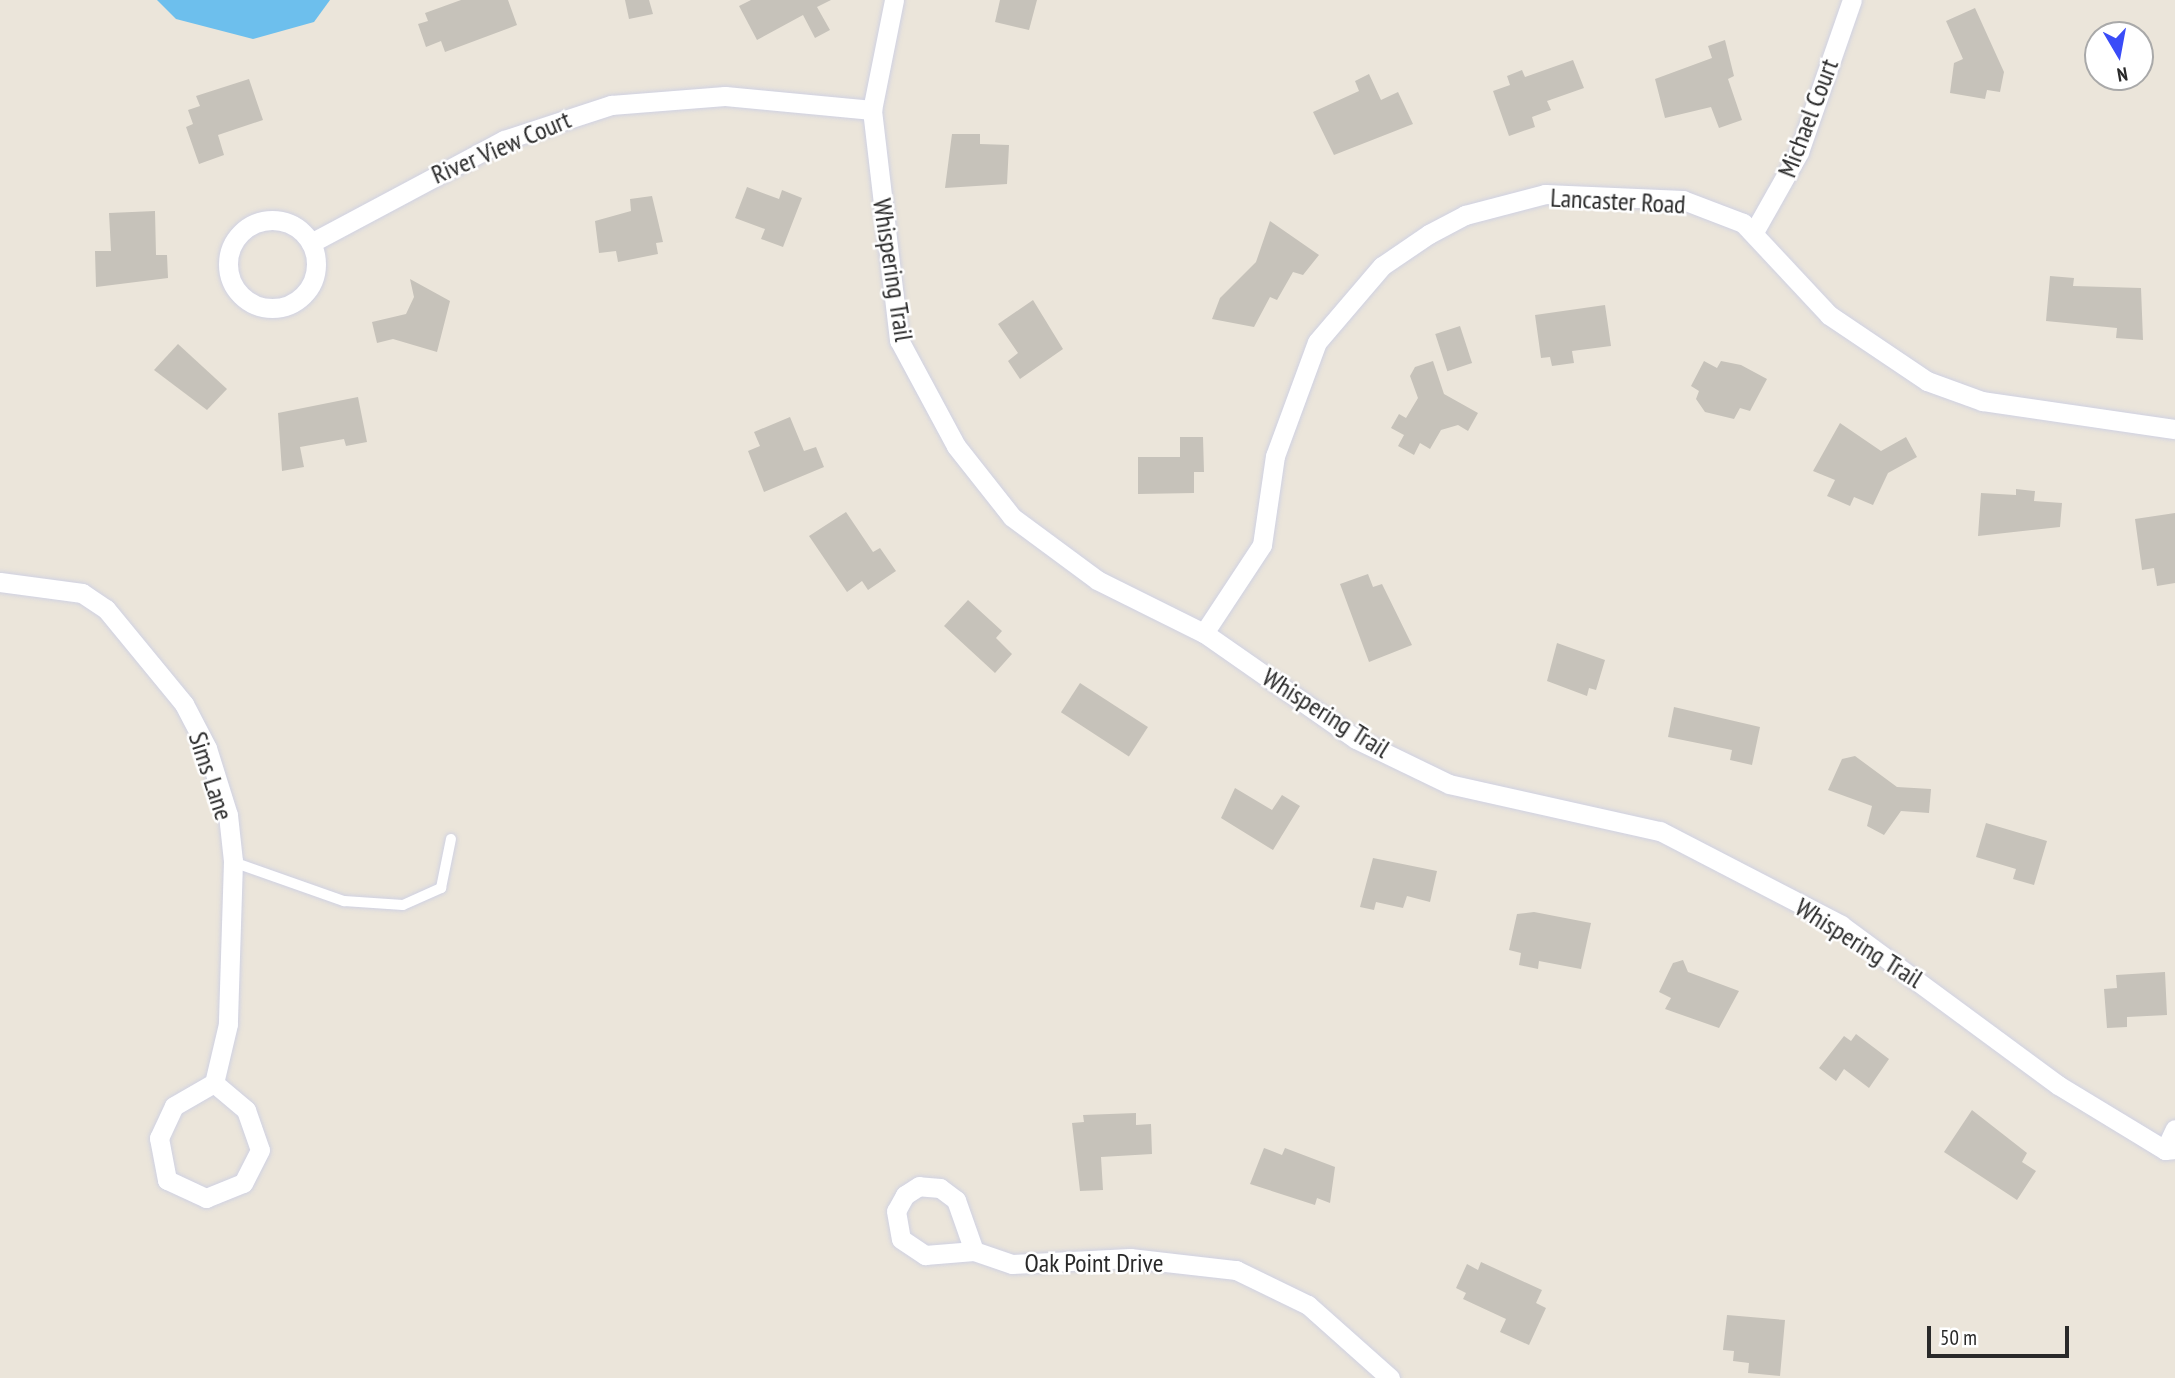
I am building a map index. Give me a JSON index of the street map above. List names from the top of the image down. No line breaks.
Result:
{"streets":{"street":["Michael Court","River View Court","Lancaster Road","Whispering Trail","Sims Lane","Oak Point Drive"]},"crossings":[["Michael Court","Lancaster Road"],["River View Court","Whispering Trail"],["Lancaster Road","Whispering Trail"]],"scale_bar":"50 m","north":"bottom"}
